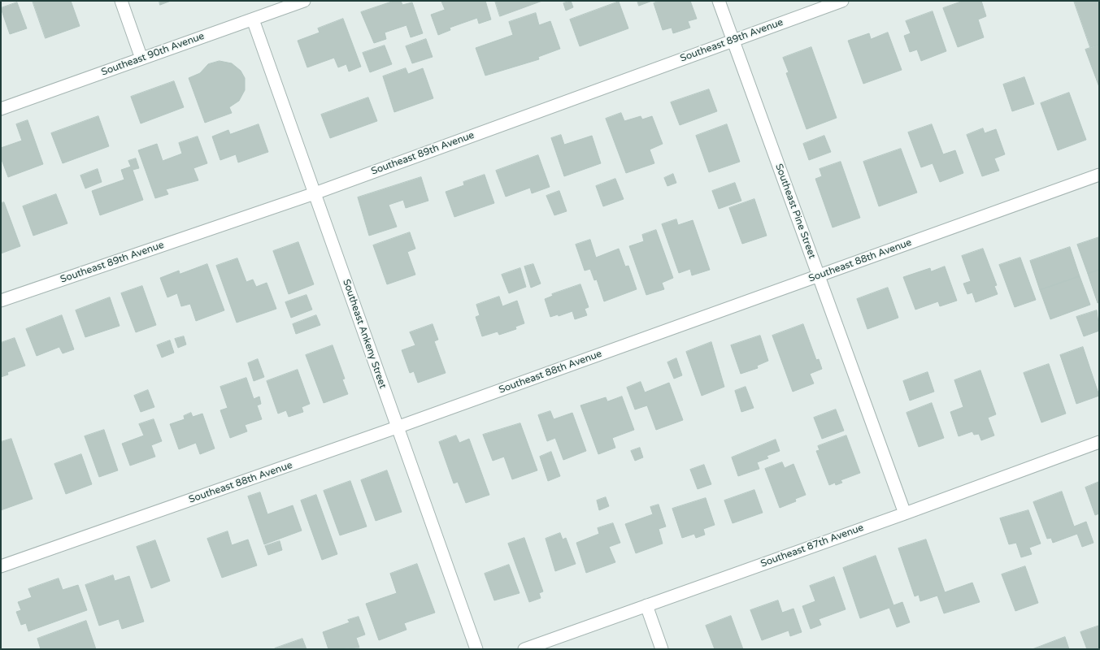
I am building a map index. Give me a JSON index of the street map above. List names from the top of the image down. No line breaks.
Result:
{"streets":{"street":["Southeast 89th Avenue","Southeast 90th Avenue","Southeast Pine Street","Southeast 88th Avenue","Southeast Ankeny Street","Southeast 87th Avenue"]},"crossings":[["Southeast 89th Avenue","Southeast Pine Street"],["Southeast 89th Avenue","Southeast Ankeny Street"],["Southeast 90th Avenue","Southeast Ankeny Street"],["Southeast Pine Street","Southeast 88th Avenue"],["Southeast Pine Street","Southeast 87th Avenue"],["Southeast 88th Avenue","Southeast Ankeny Street"]]}
